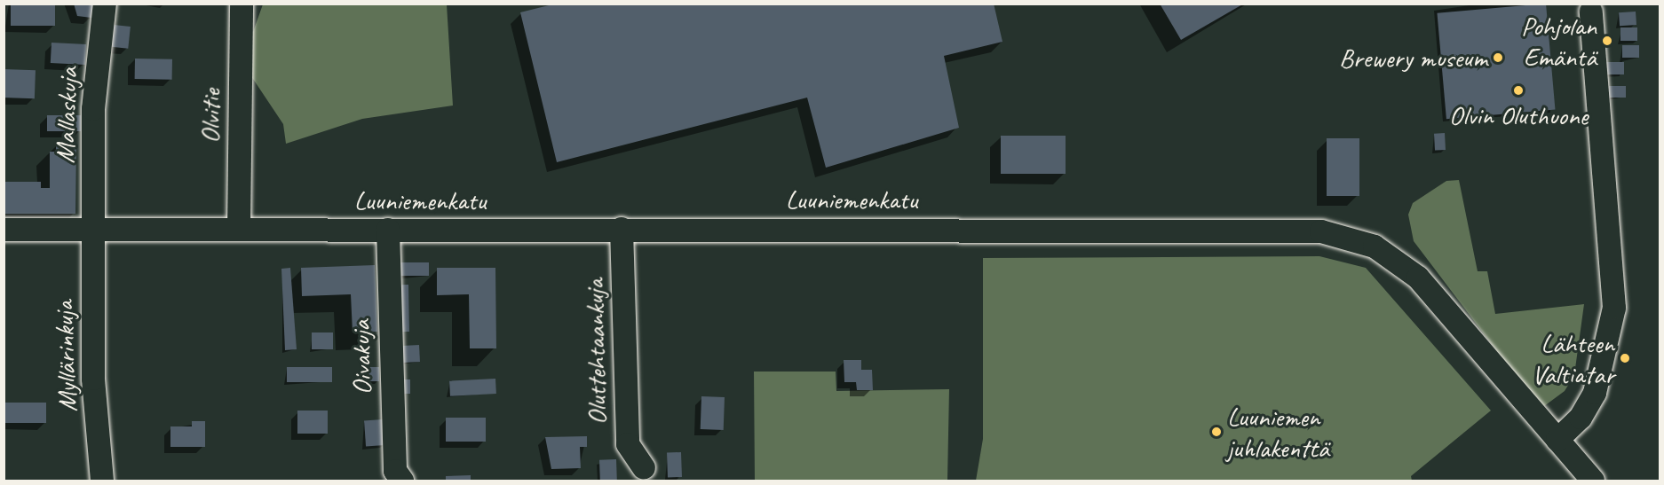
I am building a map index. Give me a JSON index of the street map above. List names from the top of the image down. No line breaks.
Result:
{"streets":{"street":["Mallaskuja","Olvitie","Luuniemenkatu","Oluttehtaankuja","Myllärinkuja","Oivakuja"]},"crossings":[["Mallaskuja","Luuniemenkatu"],["Mallaskuja","Myllärinkuja"],["Olvitie","Luuniemenkatu"],["Luuniemenkatu","Oluttehtaankuja"],["Luuniemenkatu","Myllärinkuja"],["Luuniemenkatu","Oivakuja"]],"places":["Pohjolan Emäntä","Brewery museum","Olvin Oluthuone","Lähteen Valtiatar","Luuniemen juhlakenttä"]}
